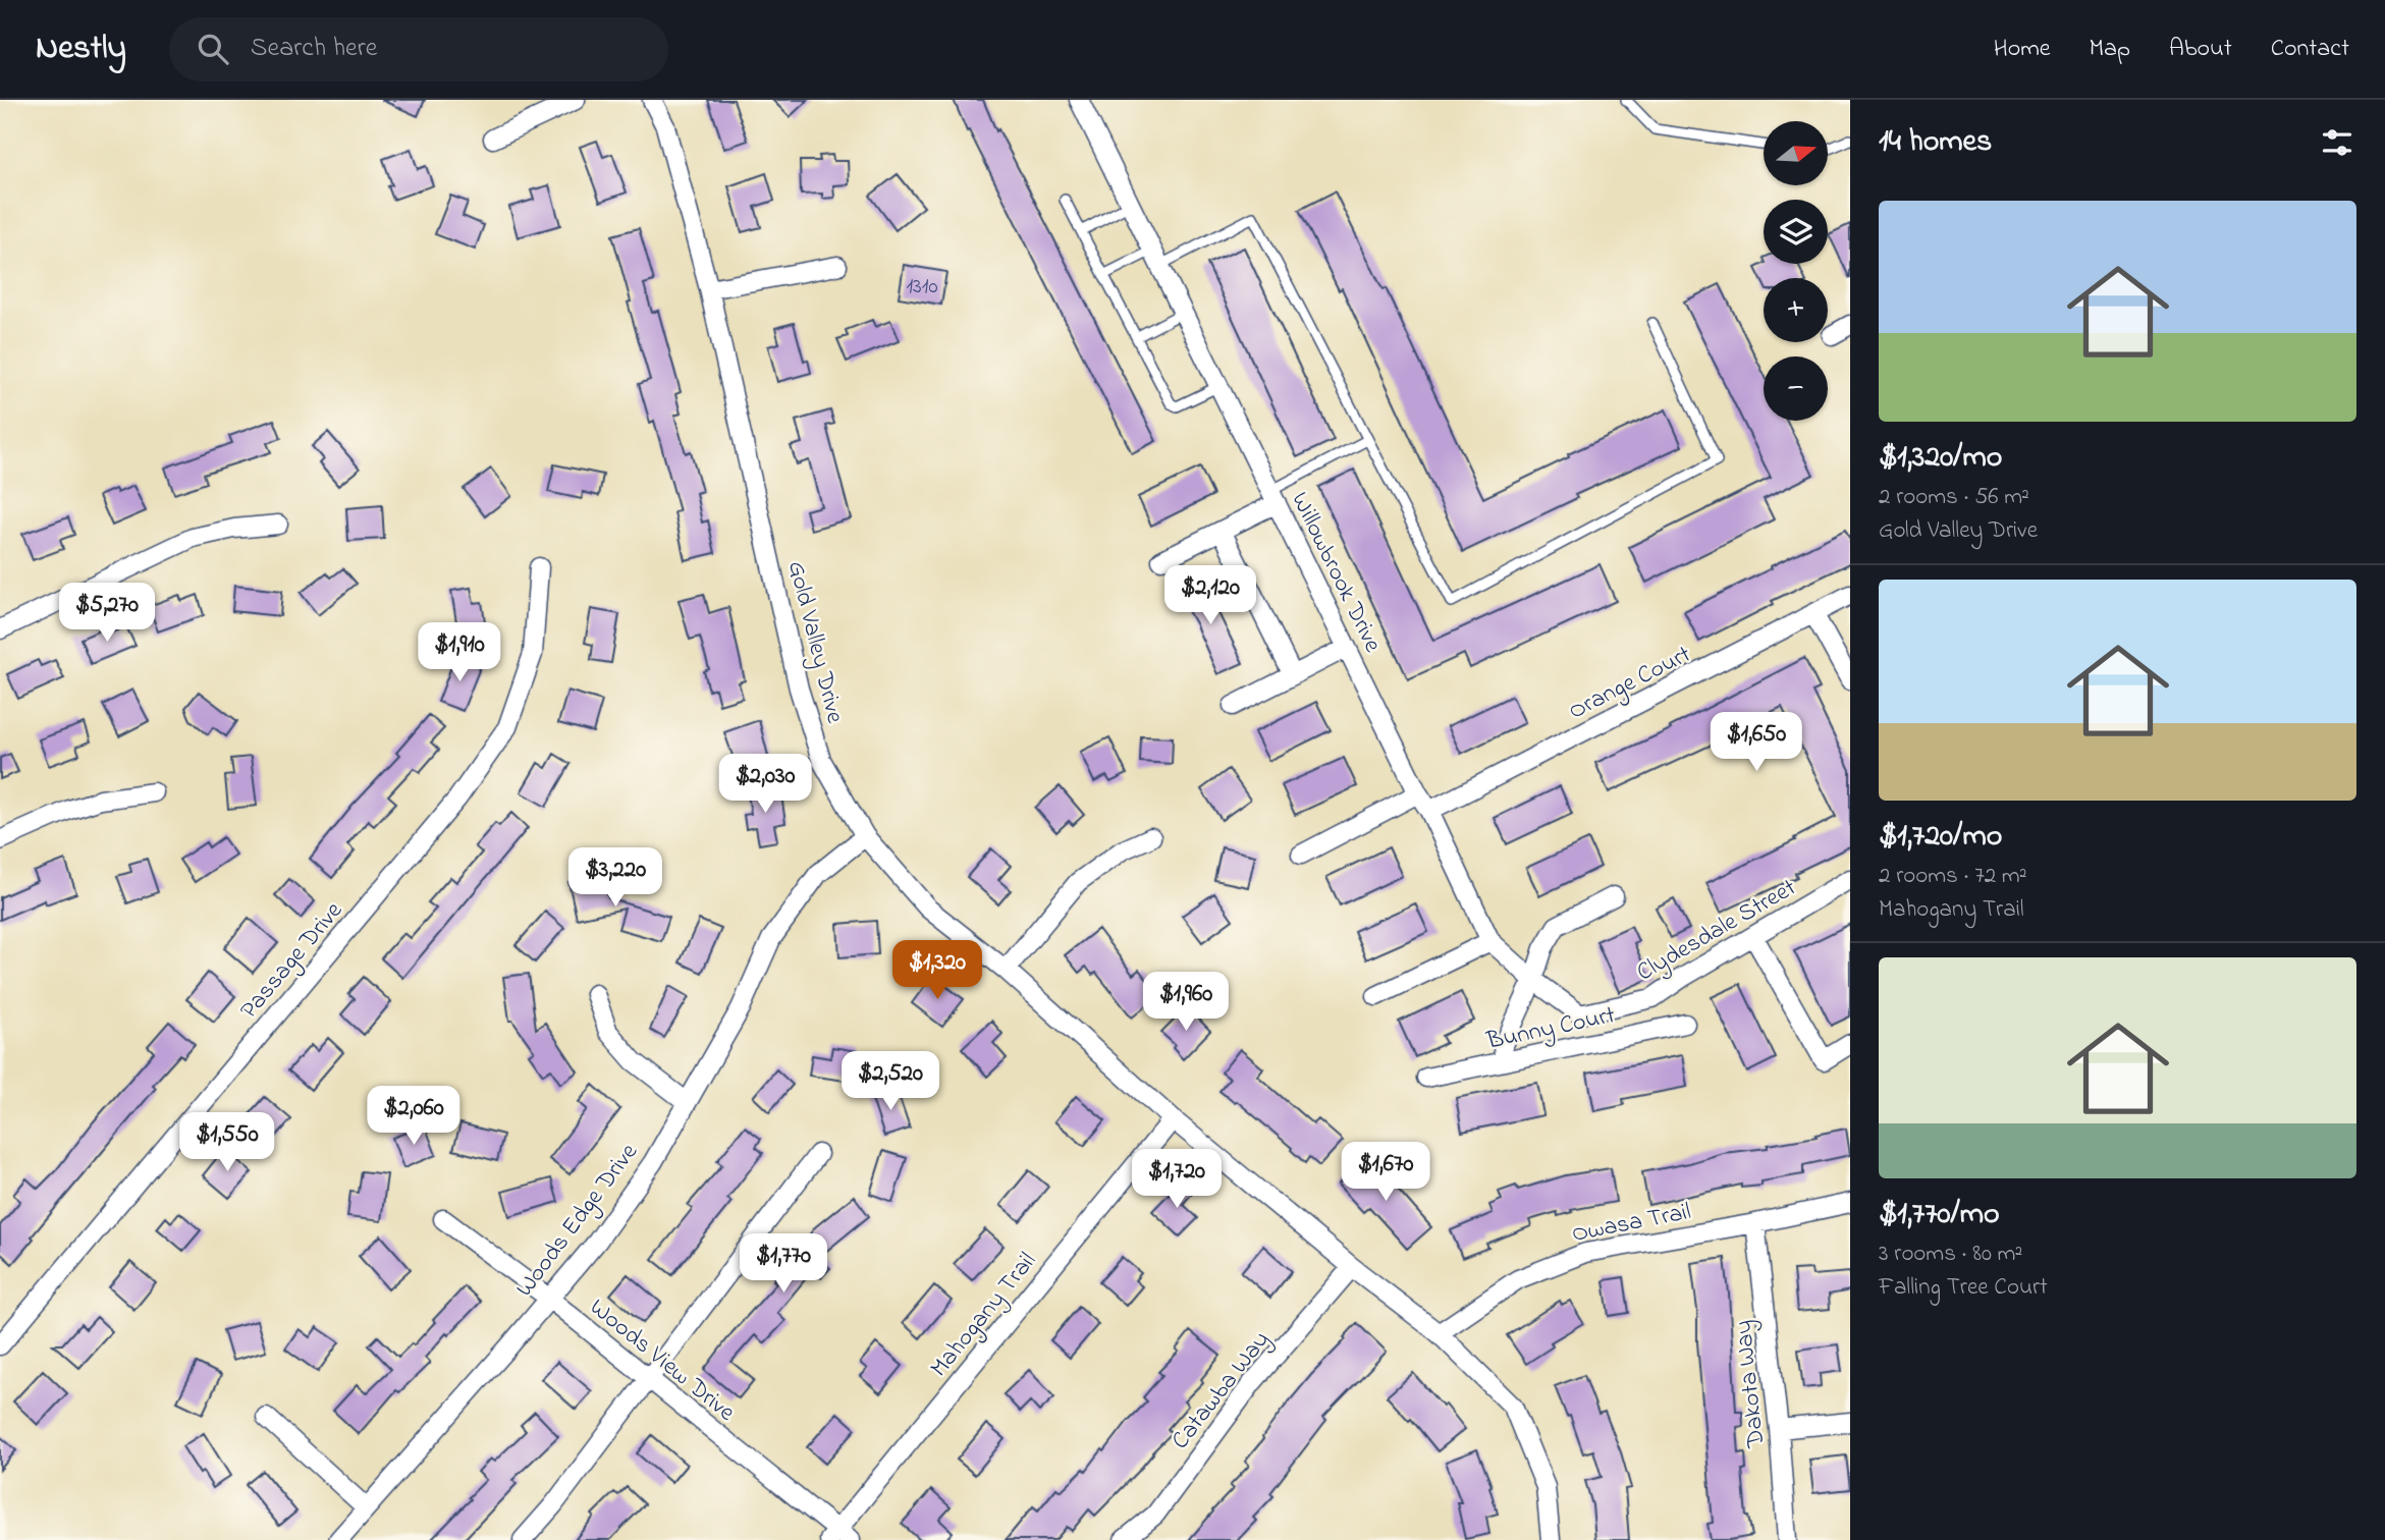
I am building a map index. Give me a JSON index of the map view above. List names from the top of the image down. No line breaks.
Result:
{"streets":{"street":["Willowbrook Drive","Gold Valley Drive","Orange Court","Clydesdale Street","Passage Drive","Bunny Court","Woods Edge Drive","Owasa Trail","Mahogany Trail","Woods View Drive","Dakota Way","Catawba Way"]},"crossings":[["Willowbrook Drive","Orange Court"],["Willowbrook Drive","Clydesdale Street"],["Gold Valley Drive","Woods Edge Drive"],["Gold Valley Drive","Owasa Trail"],["Gold Valley Drive","Mahogany Trail"],["Gold Valley Drive","Catawba Way"],["Woods Edge Drive","Woods View Drive"],["Owasa Trail","Dakota Way"],["Mahogany Trail","Woods View Drive"]],"house_numbers":["1310"],"north":"right","page":{"header":"Nestly","search":"Search here","nav":["Home","Map","About","Contact"],"heading":"14 homes","map_buttons":["+","−"],"list":[{"name":"$1,320/mo","note":"2 rooms · 56 m² · Gold Valley Drive"},{"name":"$1,720/mo","note":"2 rooms · 72 m² · Mahogany Trail"},{"name":"$1,770/mo","note":"3 rooms · 80 m² · Falling Tree Court"}],"price":["$2,120","$5,270","$1,910","$1,650","$2,030","$3,220","$1,320","$1,960","$2,520","$2,060","$1,550","$1,670","$1,720","$1,770"]}}
